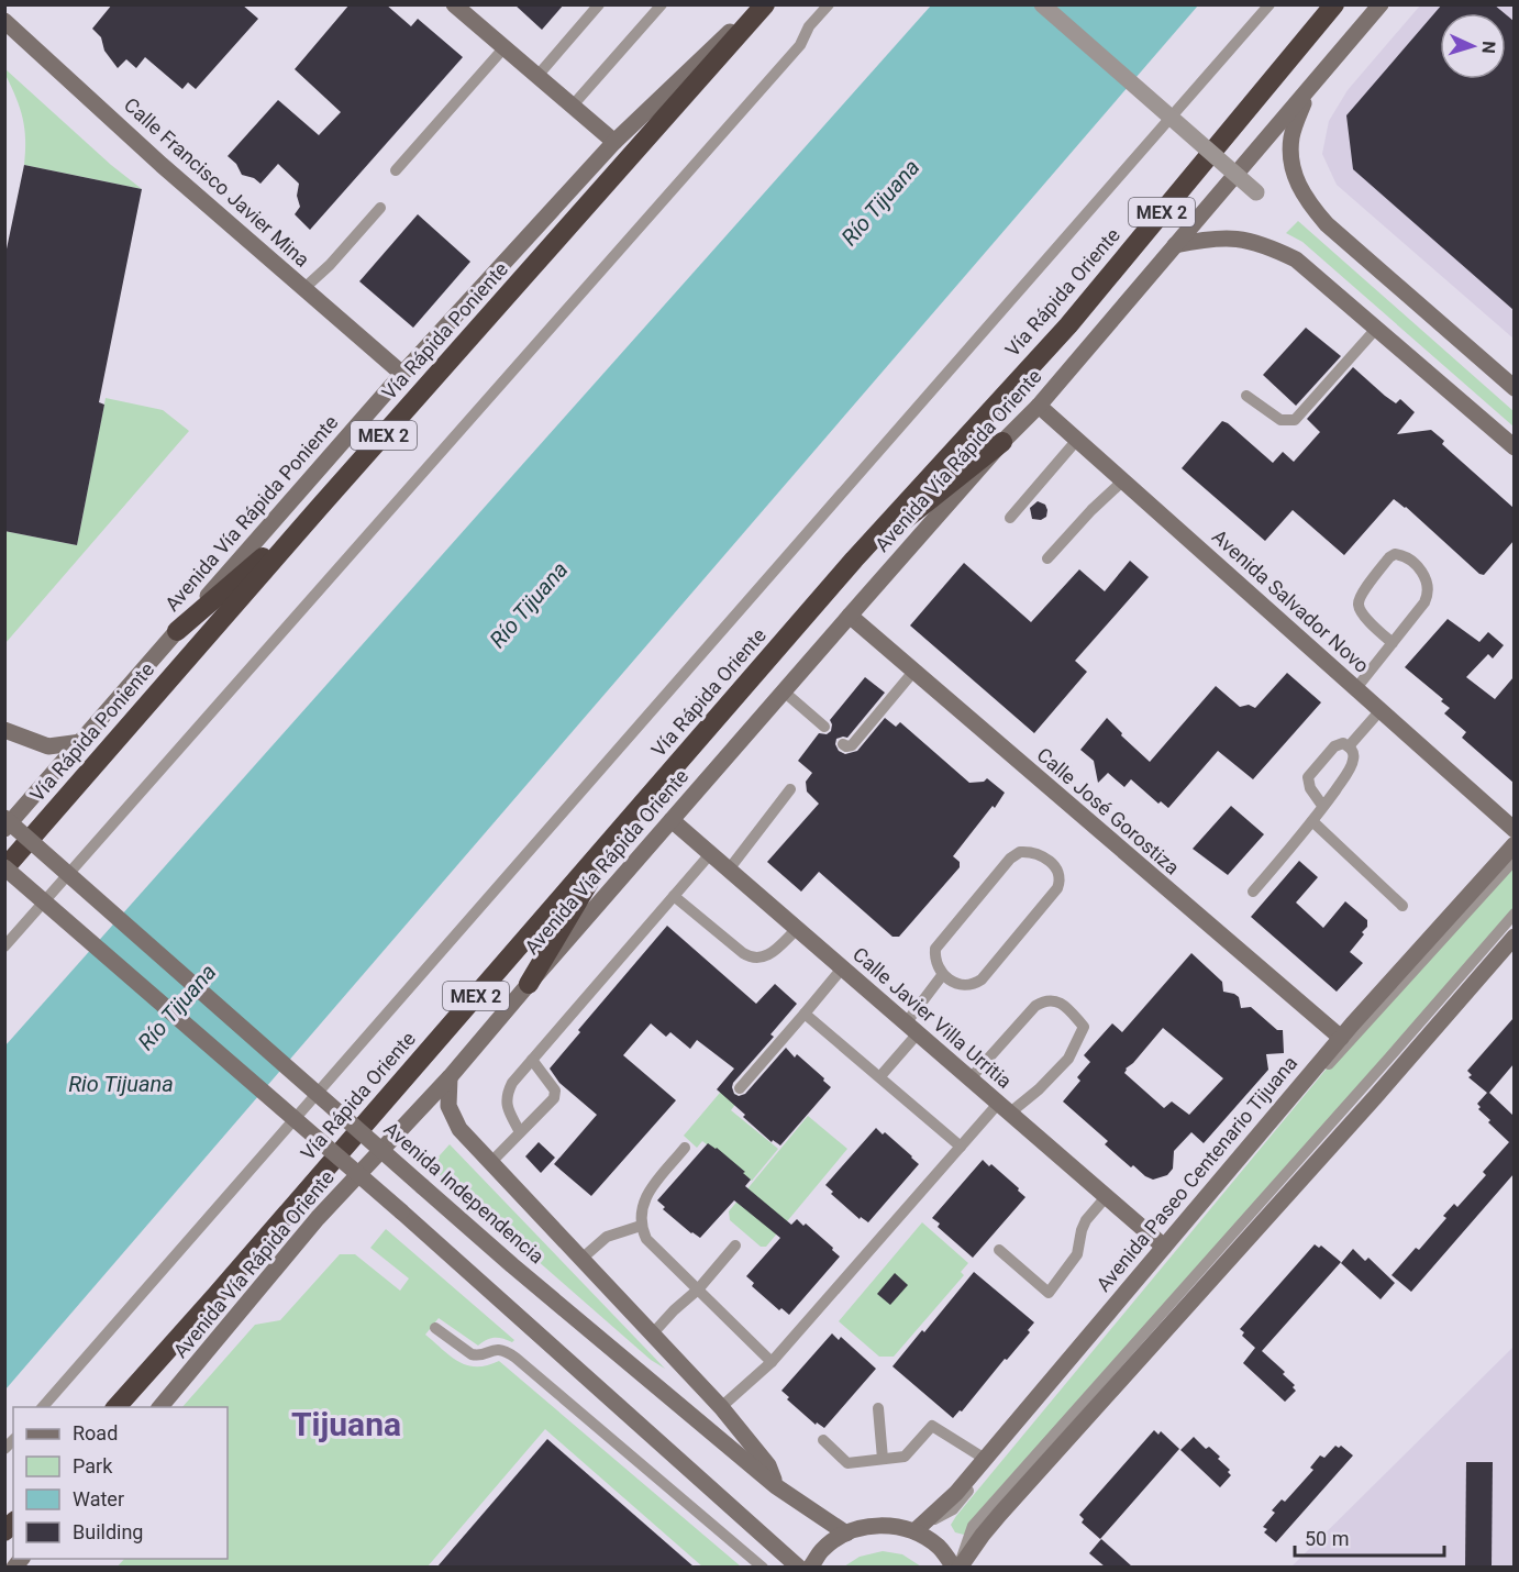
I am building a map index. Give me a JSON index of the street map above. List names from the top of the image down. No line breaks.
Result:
{"streets":{"highway":["MEX 2","Vía Rápida Oriente","Vía Rápida Poniente"],"main road":["Calle Francisco Javier Mina","Avenida Vía Rápida Oriente","Avenida Vía Rápida Poniente","Avenida Salvador Novo","Calle José Gorostiza","Calle Javier Villa Urritia","Avenida Paseo Centenario Tijuana","Avenida Independencia"]},"crossings":[["Calle Francisco Javier Mina","Avenida Vía Rápida Poniente"],["Avenida Vía Rápida Oriente","Avenida Salvador Novo"],["Avenida Vía Rápida Oriente","Calle José Gorostiza"],["Avenida Vía Rápida Oriente","Calle Javier Villa Urritia"],["Calle José Gorostiza","Avenida Paseo Centenario Tijuana"],["Calle Javier Villa Urritia","Avenida Paseo Centenario Tijuana"]],"districts":["Tijuana"],"water":["Río Tijuana","Rio Tijuana"],"legend":["Road","Park","Water","Building"],"scale_bar":"50 m","north":"right"}
